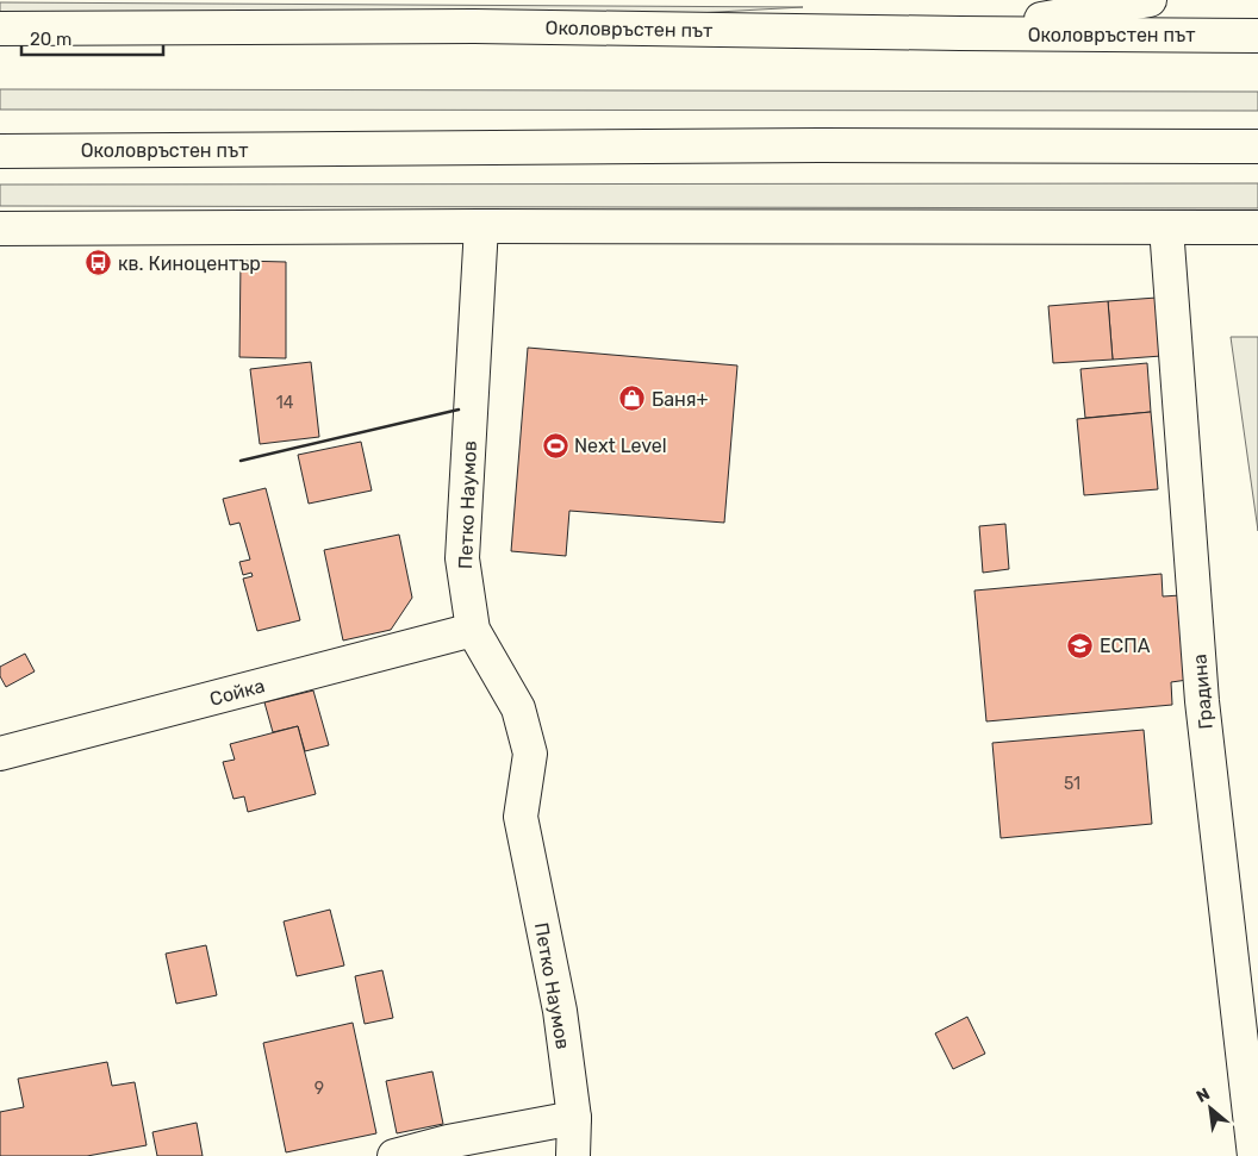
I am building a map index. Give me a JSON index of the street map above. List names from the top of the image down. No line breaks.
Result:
{"streets":{"main road":["Околовръстен път","Петко Наумов","Сойка","Градина"]},"crossings":[["Петко Наумов","Сойка"]],"places":{"bus stop":["кв. Киноцентър"],"shop":["Баня+"],"sports":["Next Level"],"school or university":["ЕСПА"]},"house_numbers":["14","51","9"],"scale_bar":"20 m","north":"top left"}
